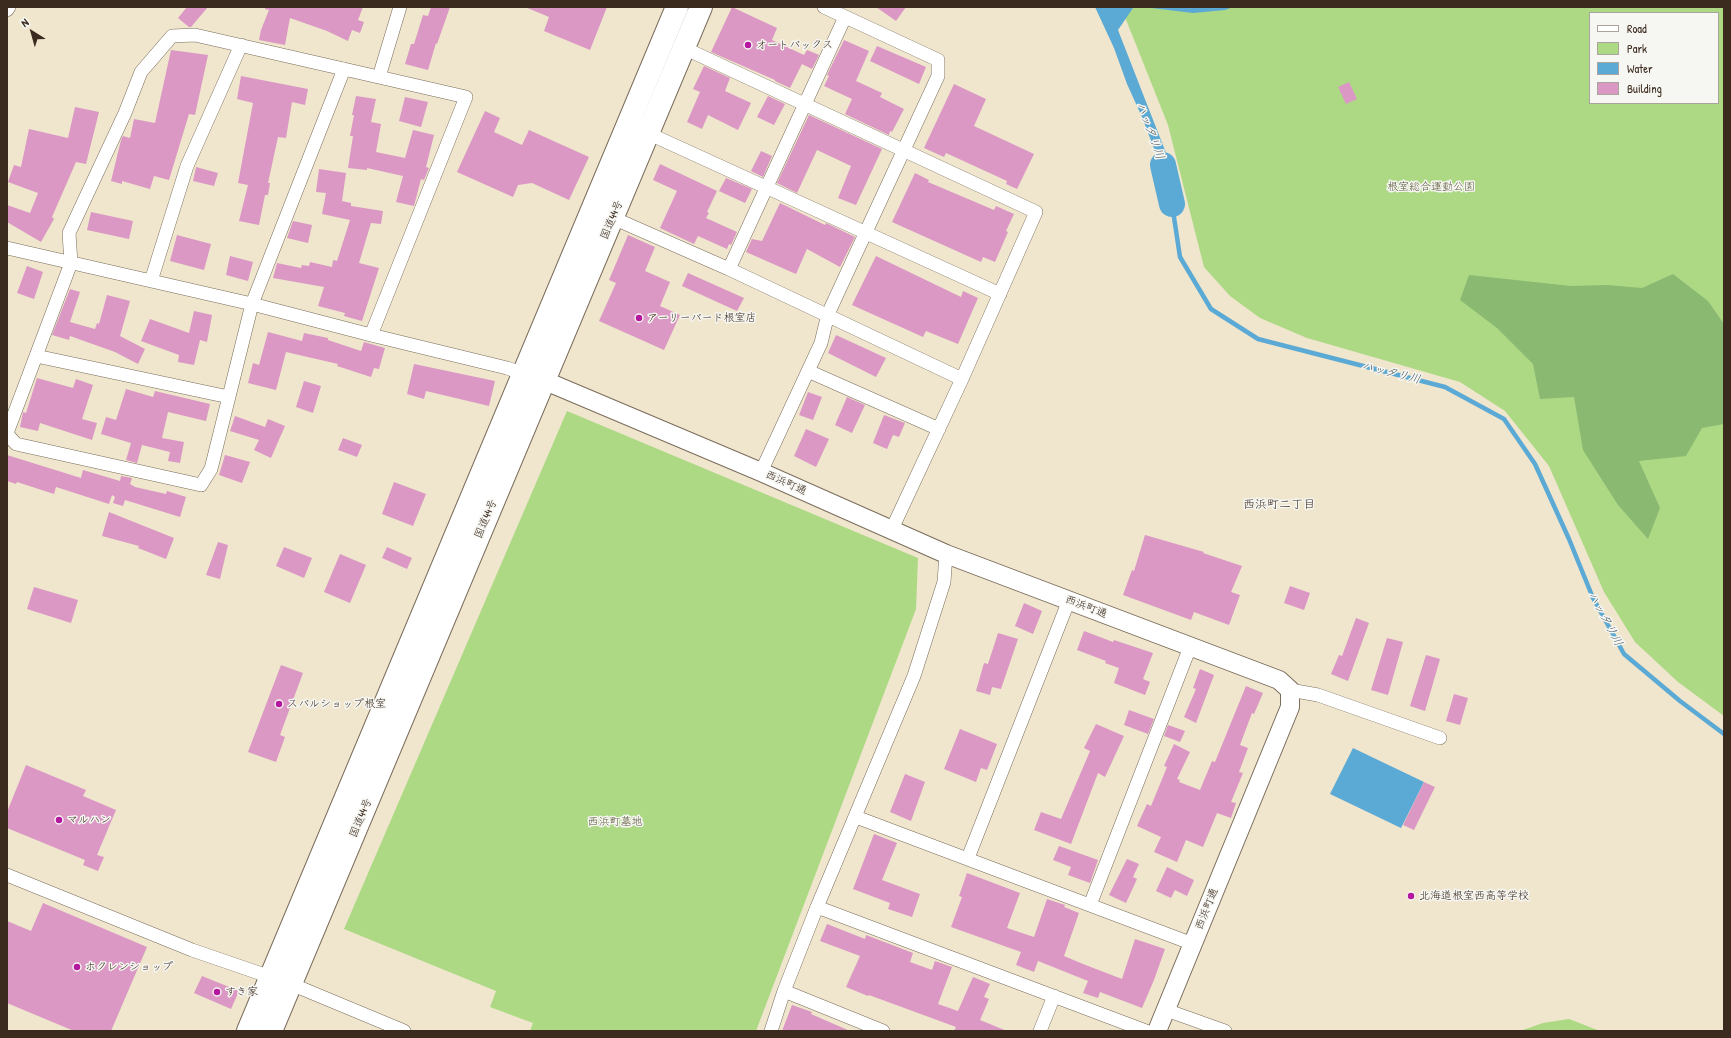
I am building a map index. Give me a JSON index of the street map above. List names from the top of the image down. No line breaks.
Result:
{"streets":{"highway":["国道44号"],"street":["西浜町通"]},"crossings":[["国道44号","西浜町通"]],"districts":["西浜町二丁目"],"water":["ハッタリ川"],"parks":["根室総合運動公園","西浜町墓地"],"places":["オートバックス","アーリーバード根室店","スバルショップ根室","マルハン","北海道根室西高等学校","ホクレンショップ","すき家"],"legend":["Road","Park","Water","Building"],"north":"top left"}
